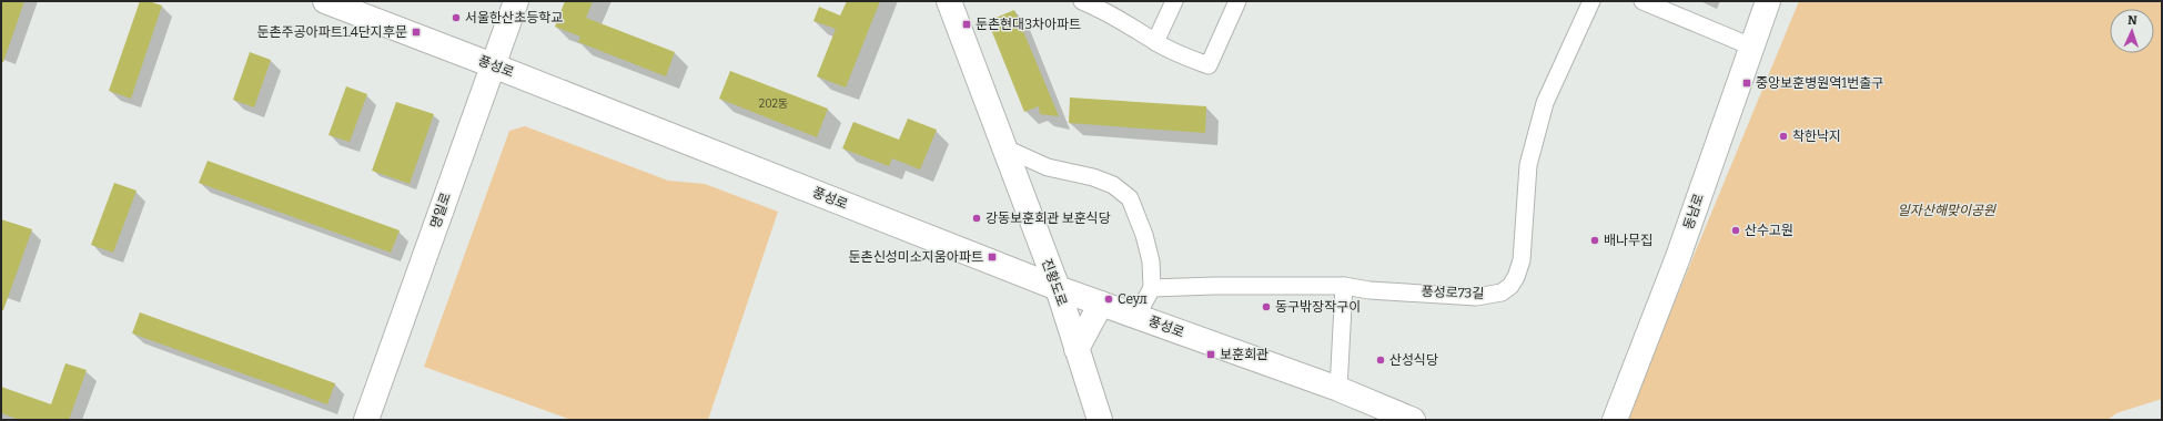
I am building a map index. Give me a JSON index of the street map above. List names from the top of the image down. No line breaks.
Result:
{"streets":{"main road":["풍성로","명일로","동남로","진황도로"],"street":["풍성로73길"]},"crossings":[["풍성로","명일로"],["풍성로","진황도로"]],"parks":["일자산해맞이공원"],"places":{"other":["서울한산초등학교","착한낙지","강동보훈회관 보훈식당","산수고원","배나무집","Сеул","동구밖장작구이","산성식당"],"transit":["둔촌현대3차아파트","둔촌주공아파트1.4단지후문","중앙보훈병원역1번출구","둔촌신성미소지움아파트","보훈회관"]},"house_numbers":["202동"],"north":"top"}
